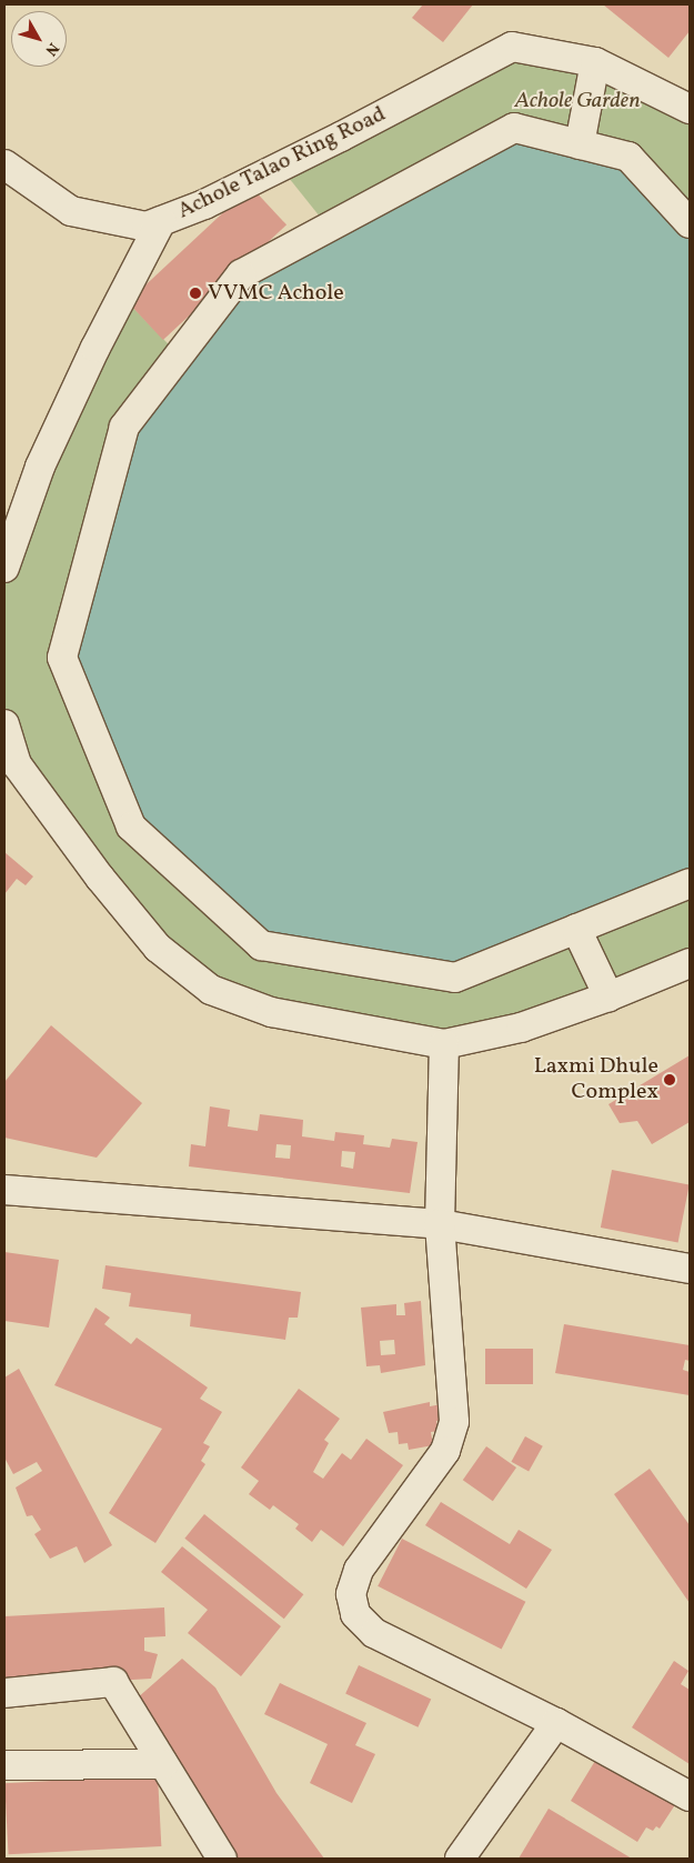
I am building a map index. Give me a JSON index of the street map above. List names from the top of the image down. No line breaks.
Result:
{"streets":{"street":["Achole Talao Ring Road"]},"parks":["Achole Garden"],"places":["VVMC Achole","Laxmi Dhule Complex"],"north":"bottom right"}
